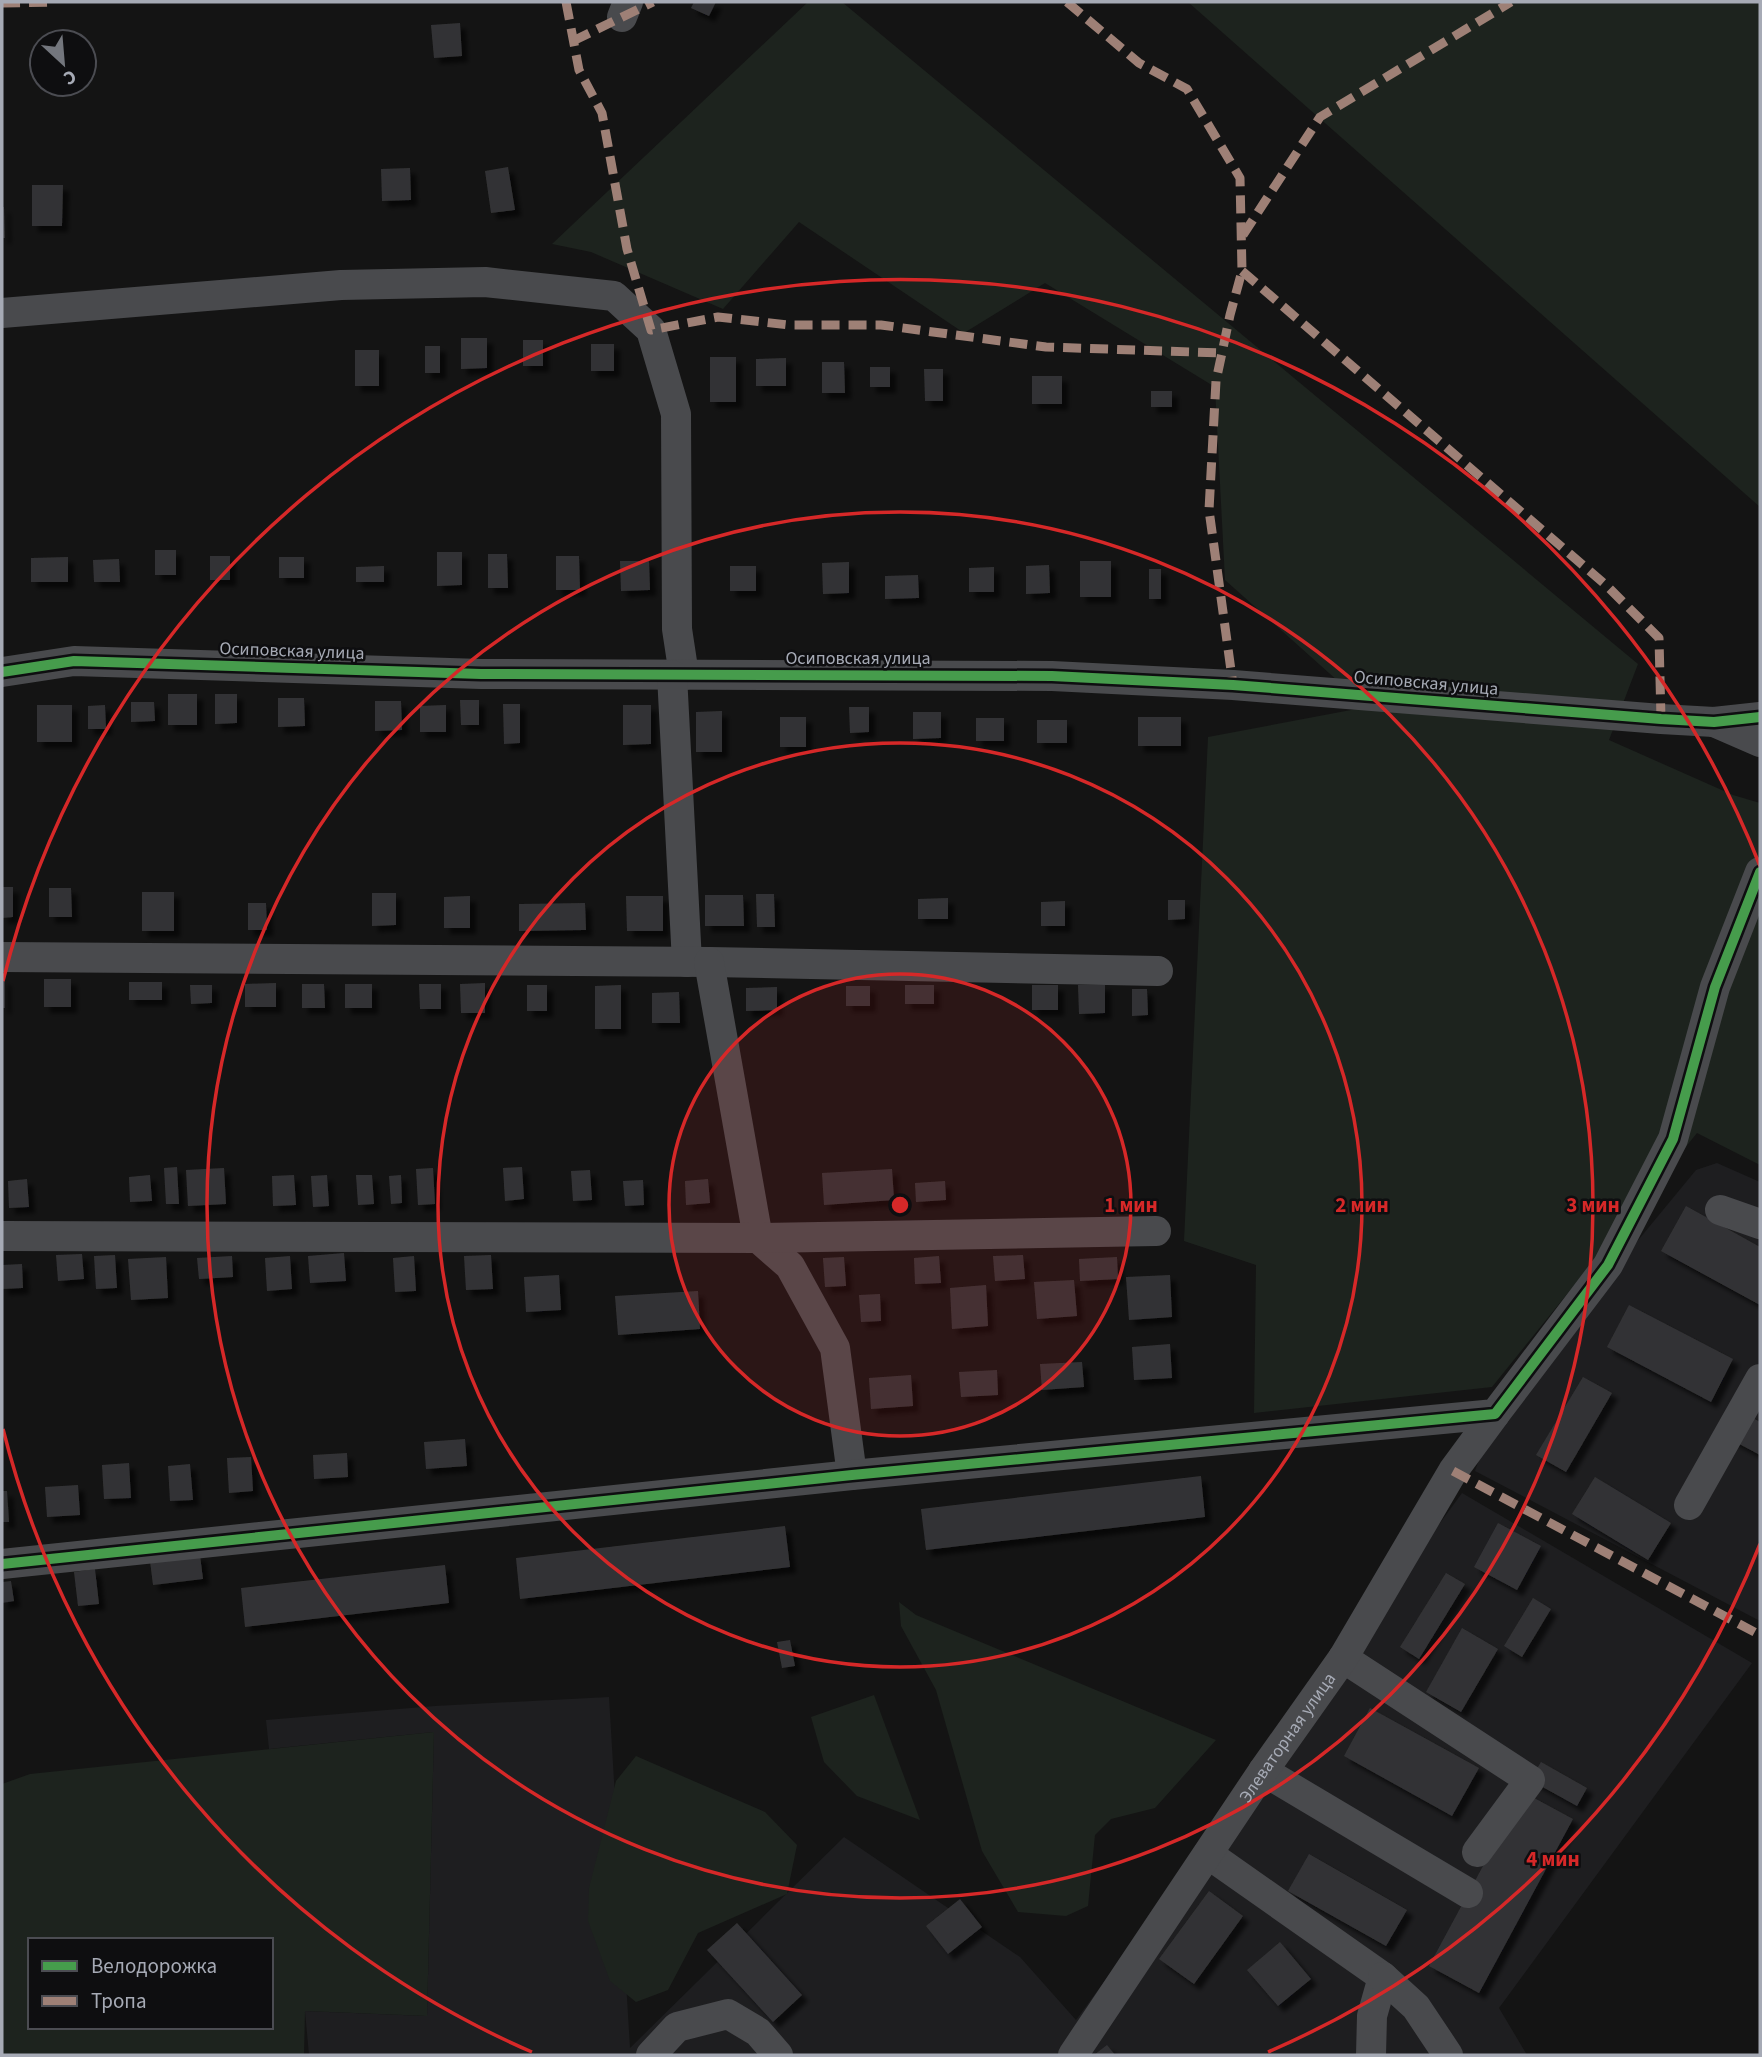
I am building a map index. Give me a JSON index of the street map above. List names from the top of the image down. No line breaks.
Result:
{"streets":{"street":["Осиповская улица","Элеваторная улица"]},"legend":["Велодорожка","Тропа"],"north":"bottom right","rings":["1 мин","2 мин","3 мин","4 мин"]}
